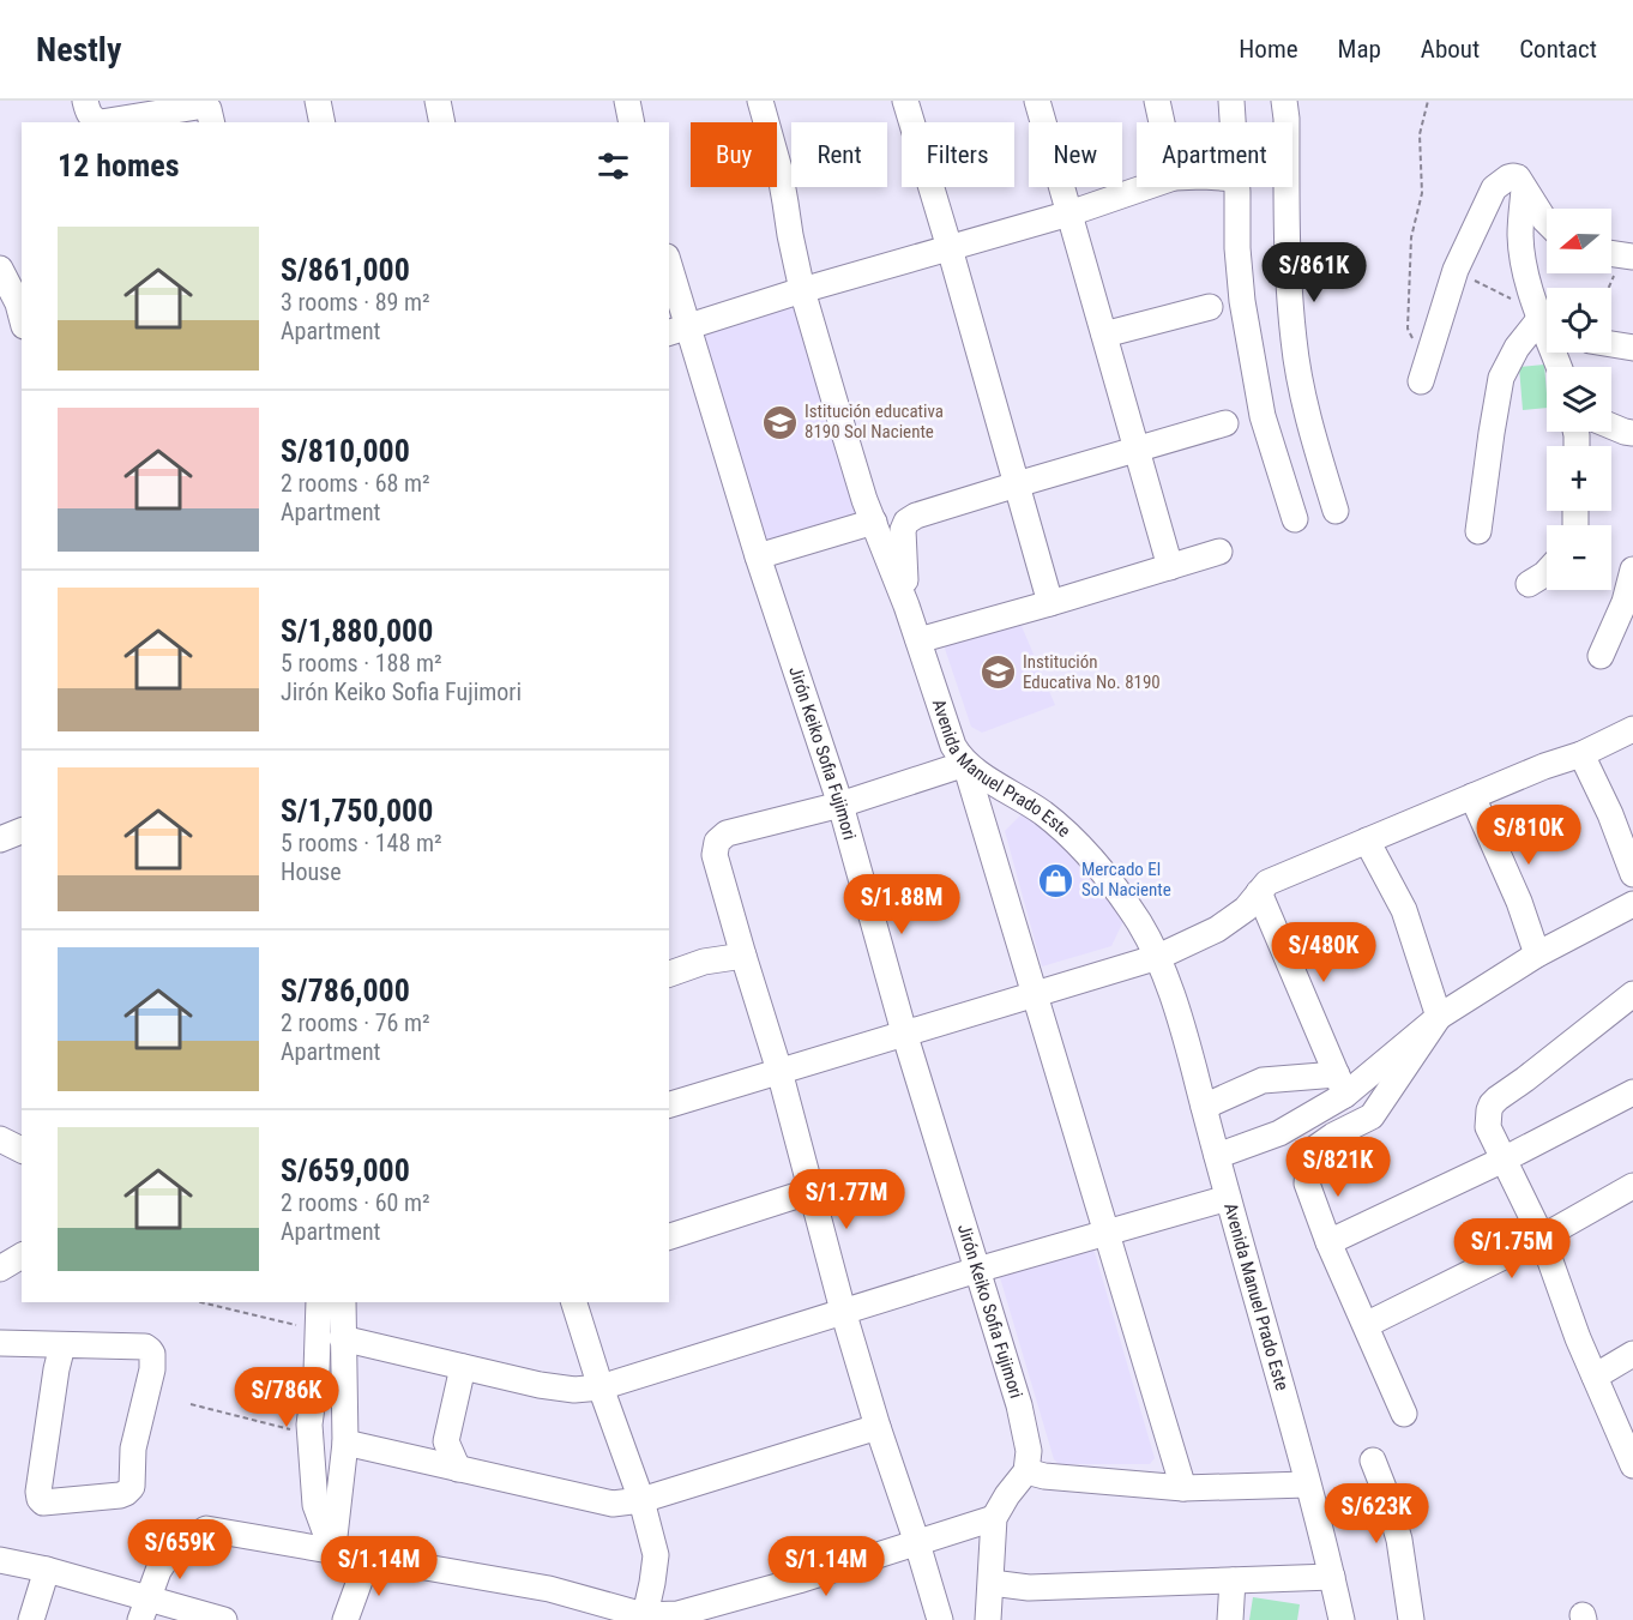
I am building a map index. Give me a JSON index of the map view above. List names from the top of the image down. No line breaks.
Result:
{"streets":{"street":["Jirón Keiko Sofia Fujimori","Avenida Manuel Prado Este"]},"places":{"school or university":["Istitución educativa 8190 Sol Naciente","Institución Educativa No. 8190"],"shop":["Mercado El Sol Naciente"]},"north":"left","page":{"header":"Nestly","nav":["Home","Map","About","Contact"],"chip":["Buy","Rent","Filters","New","Apartment"],"heading":"12 homes","map_buttons":["+","−"],"list":[{"name":"S/861,000","note":"3 rooms · 89 m² · Apartment"},{"name":"S/810,000","note":"2 rooms · 68 m² · Apartment"},{"name":"S/1,880,000","note":"5 rooms · 188 m² · Jirón Keiko Sofia Fujimori"},{"name":"S/1,750,000","note":"5 rooms · 148 m² · House"},{"name":"S/786,000","note":"2 rooms · 76 m² · Apartment"},{"name":"S/659,000","note":"2 rooms · 60 m² · Apartment"}],"price":["S/861K","S/810K","S/1.88M","S/480K","S/821K","S/1.77M","S/1.75M","S/786K","S/623K","S/659K","S/1.14M","S/1.14M"]}}
